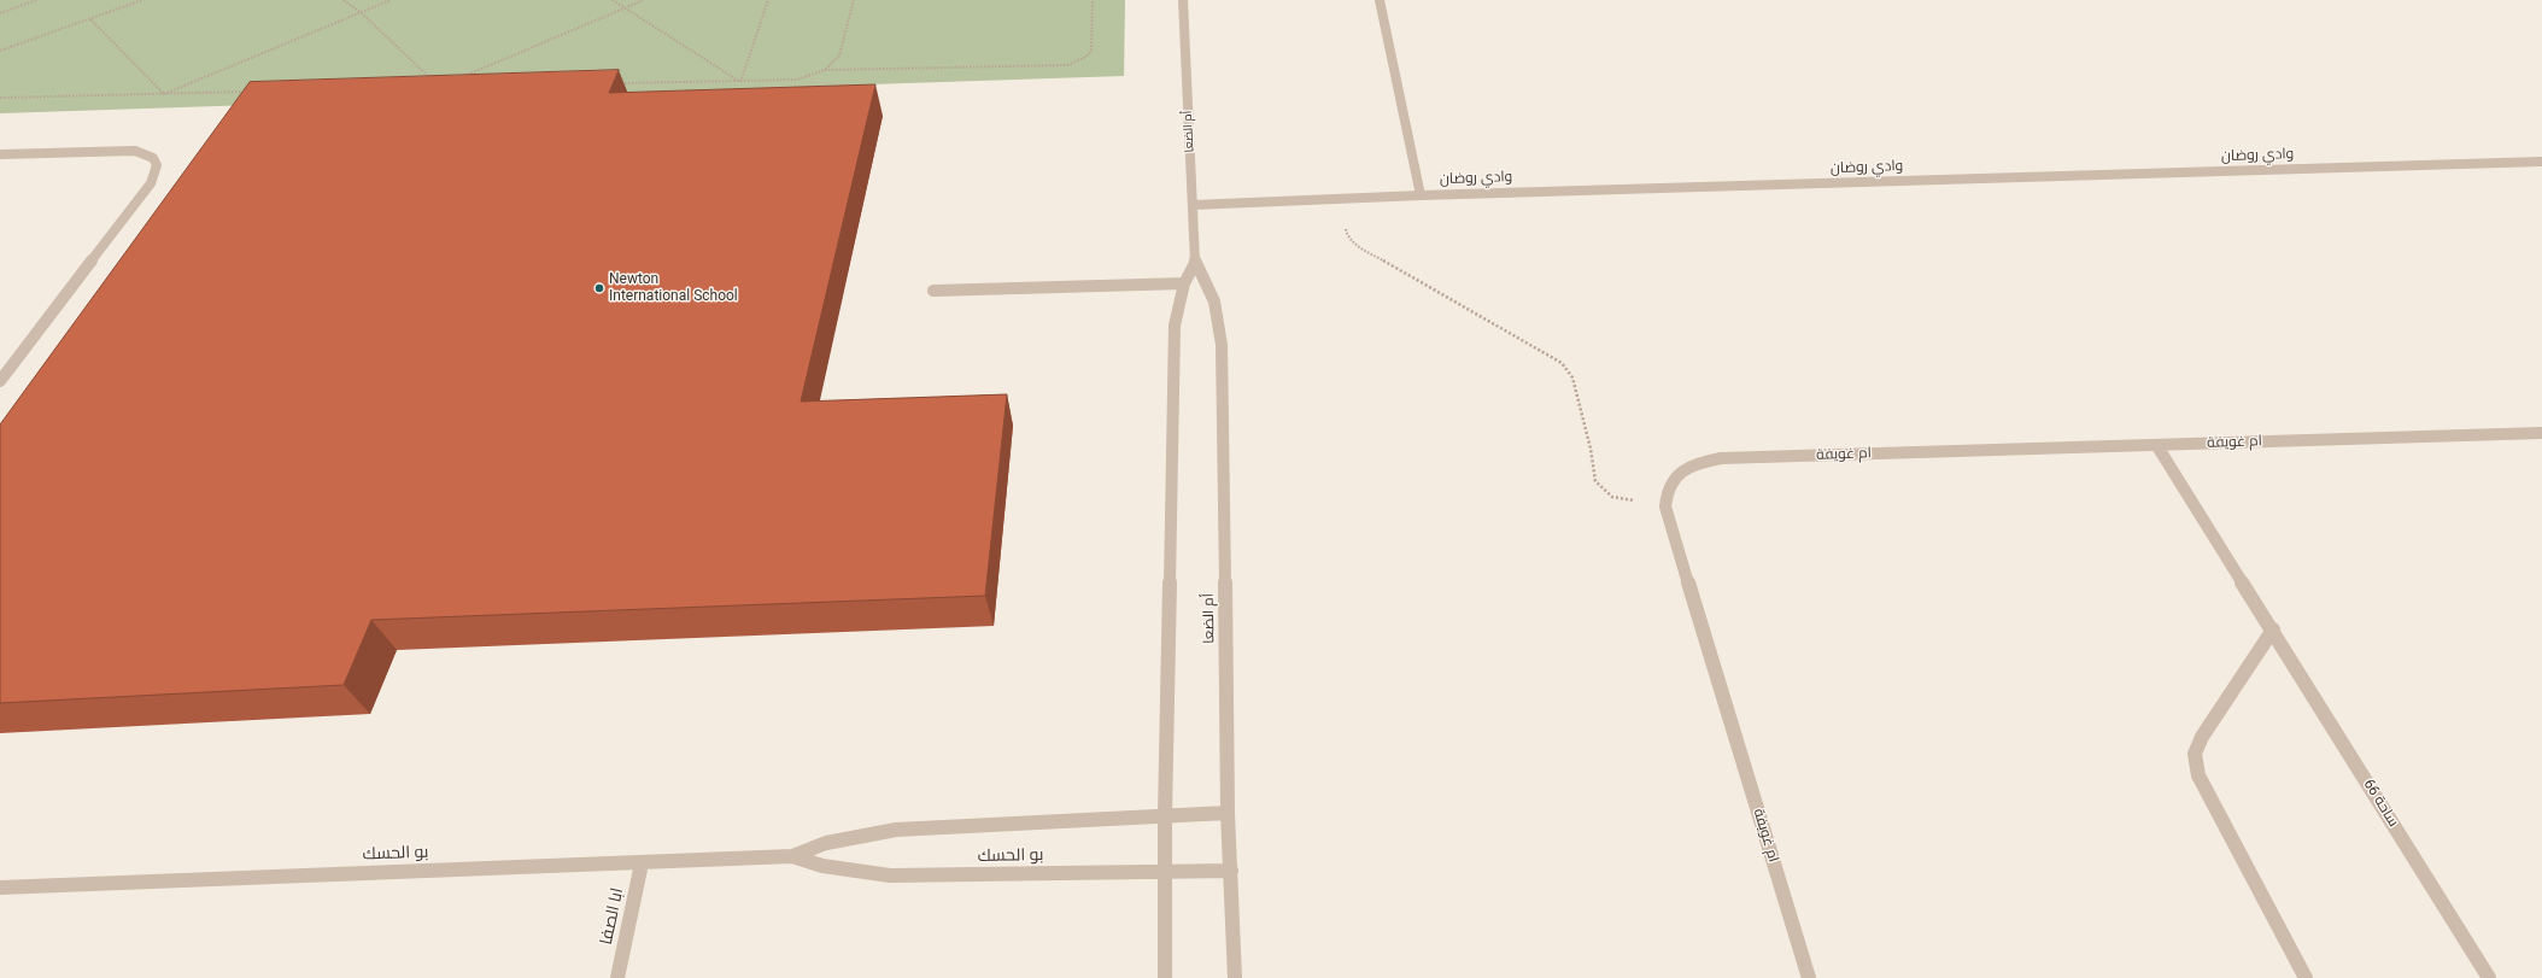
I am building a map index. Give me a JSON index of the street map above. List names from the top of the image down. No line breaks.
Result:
{"streets":{"street":["أم الضعا","وادي روضان","ام غويفة","ساحة 66","بو الحسك","ابا الصفا"]},"crossings":[["أم الضعا","وادي روضان"],["أم الضعا","بو الحسك"],["ام غويفة","ساحة 66"],["بو الحسك","ابا الصفا"]],"places":["Newton International School"]}
